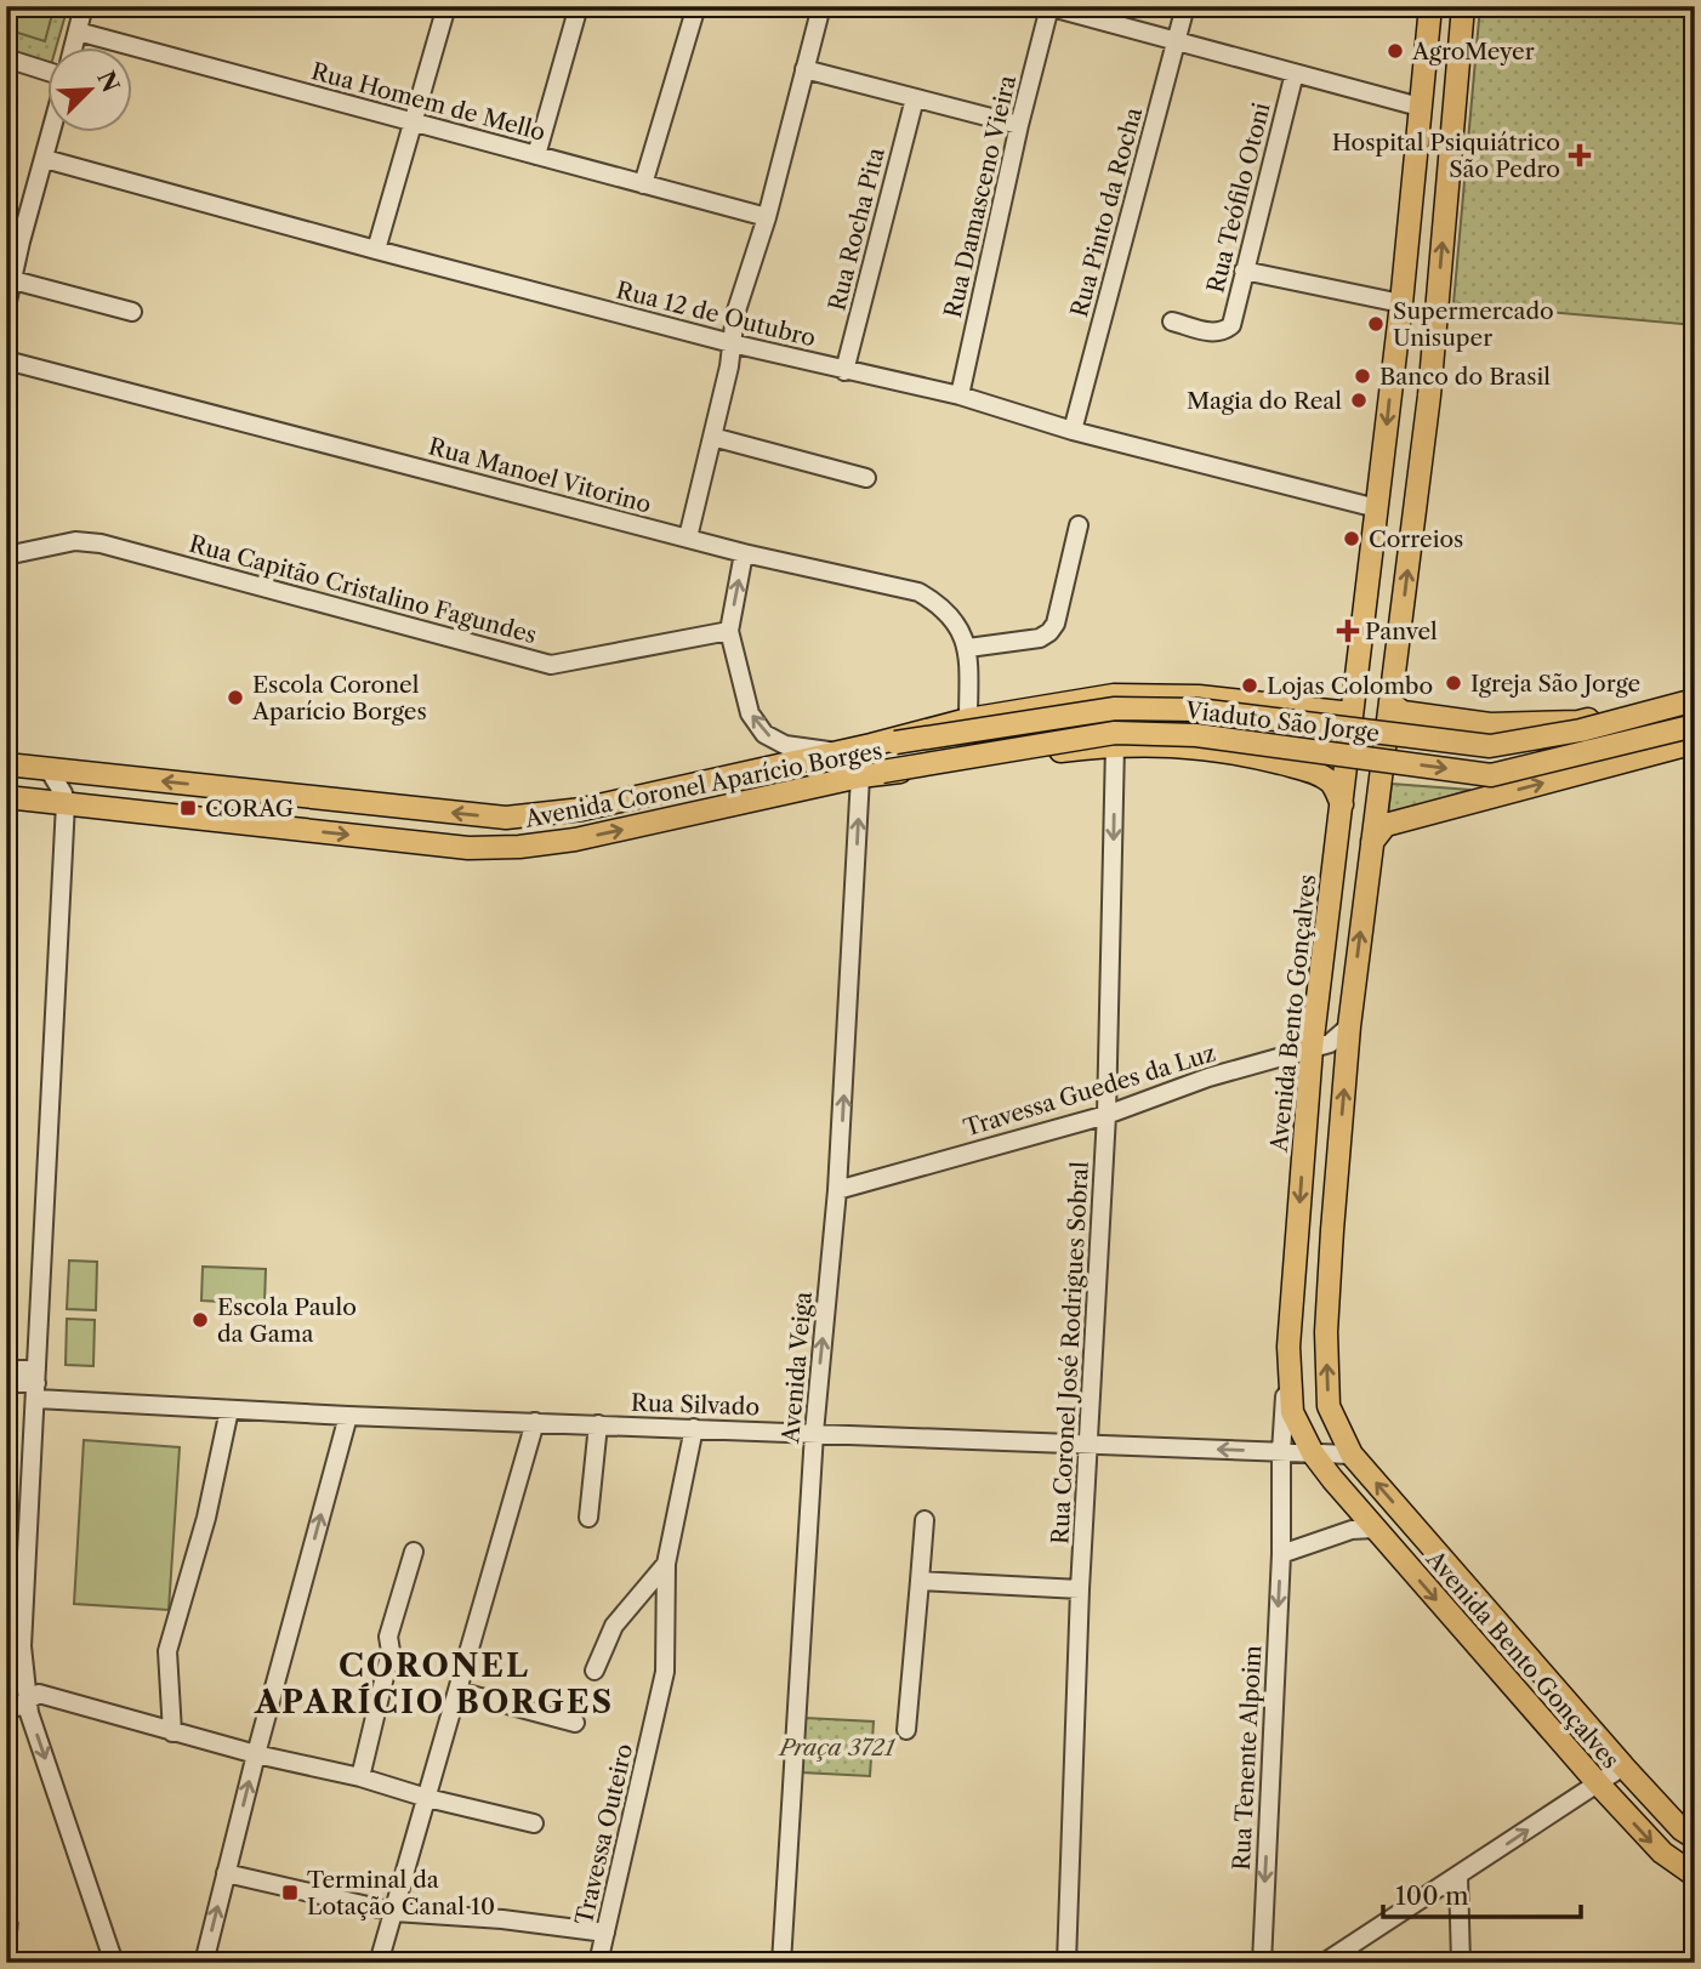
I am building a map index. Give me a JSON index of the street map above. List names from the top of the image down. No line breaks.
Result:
{"streets":{"main road":["Viaduto São Jorge","Avenida Coronel Aparício Borges","Avenida Bento Gonçalves"],"street":["Rua Homem de Mello","Rua Damasceno Vieira","Rua Teófilo Otoni","Rua Pinto da Rocha","Rua Rocha Pita","Rua 12 de Outubro","Rua Manoel Vitorino","Rua Capitão Cristalino Fagundes","Travessa Guedes da Luz","Rua Coronel José Rodrigues Sobral","Avenida Veiga","Rua Silvado","Rua Tenente Alpoim","Travessa Outeiro"]},"crossings":[["Rua Damasceno Vieira","Rua 12 de Outubro"],["Rua Pinto da Rocha","Rua 12 de Outubro"],["Rua Rocha Pita","Rua 12 de Outubro"],["Rua 12 de Outubro","Avenida Bento Gonçalves"],["Viaduto São Jorge","Avenida Coronel Aparício Borges"],["Viaduto São Jorge","Avenida Veiga"],["Avenida Coronel Aparício Borges","Avenida Bento Gonçalves"],["Avenida Coronel Aparício Borges","Rua Coronel José Rodrigues Sobral"],["Avenida Coronel Aparício Borges","Avenida Veiga"],["Avenida Bento Gonçalves","Travessa Guedes da Luz"],["Avenida Bento Gonçalves","Rua Silvado"],["Avenida Bento Gonçalves","Rua Tenente Alpoim"],["Travessa Guedes da Luz","Rua Coronel José Rodrigues Sobral"],["Travessa Guedes da Luz","Avenida Veiga"],["Rua Coronel José Rodrigues Sobral","Rua Silvado"],["Avenida Veiga","Rua Silvado"],["Rua Silvado","Rua Tenente Alpoim"],["Rua Silvado","Travessa Outeiro"]],"one_way":["Avenida Veiga","Rua Tenente Alpoim"],"districts":["CORONEL APARÍCIO BORGES"],"parks":["Praça 3721"],"places":{"other":["AgroMeyer","Supermercado Unisuper","Banco do Brasil","Magia do Real","Correios","Igreja São Jorge","Lojas Colombo","Escola Coronel Aparício Borges","Escola Paulo da Gama"],"health":["Hospital Psiquiátrico São Pedro","Panvel"],"transit":["CORAG","Terminal da Lotação Canal 10"]},"scale_bar":"100 m","north":"top right"}
